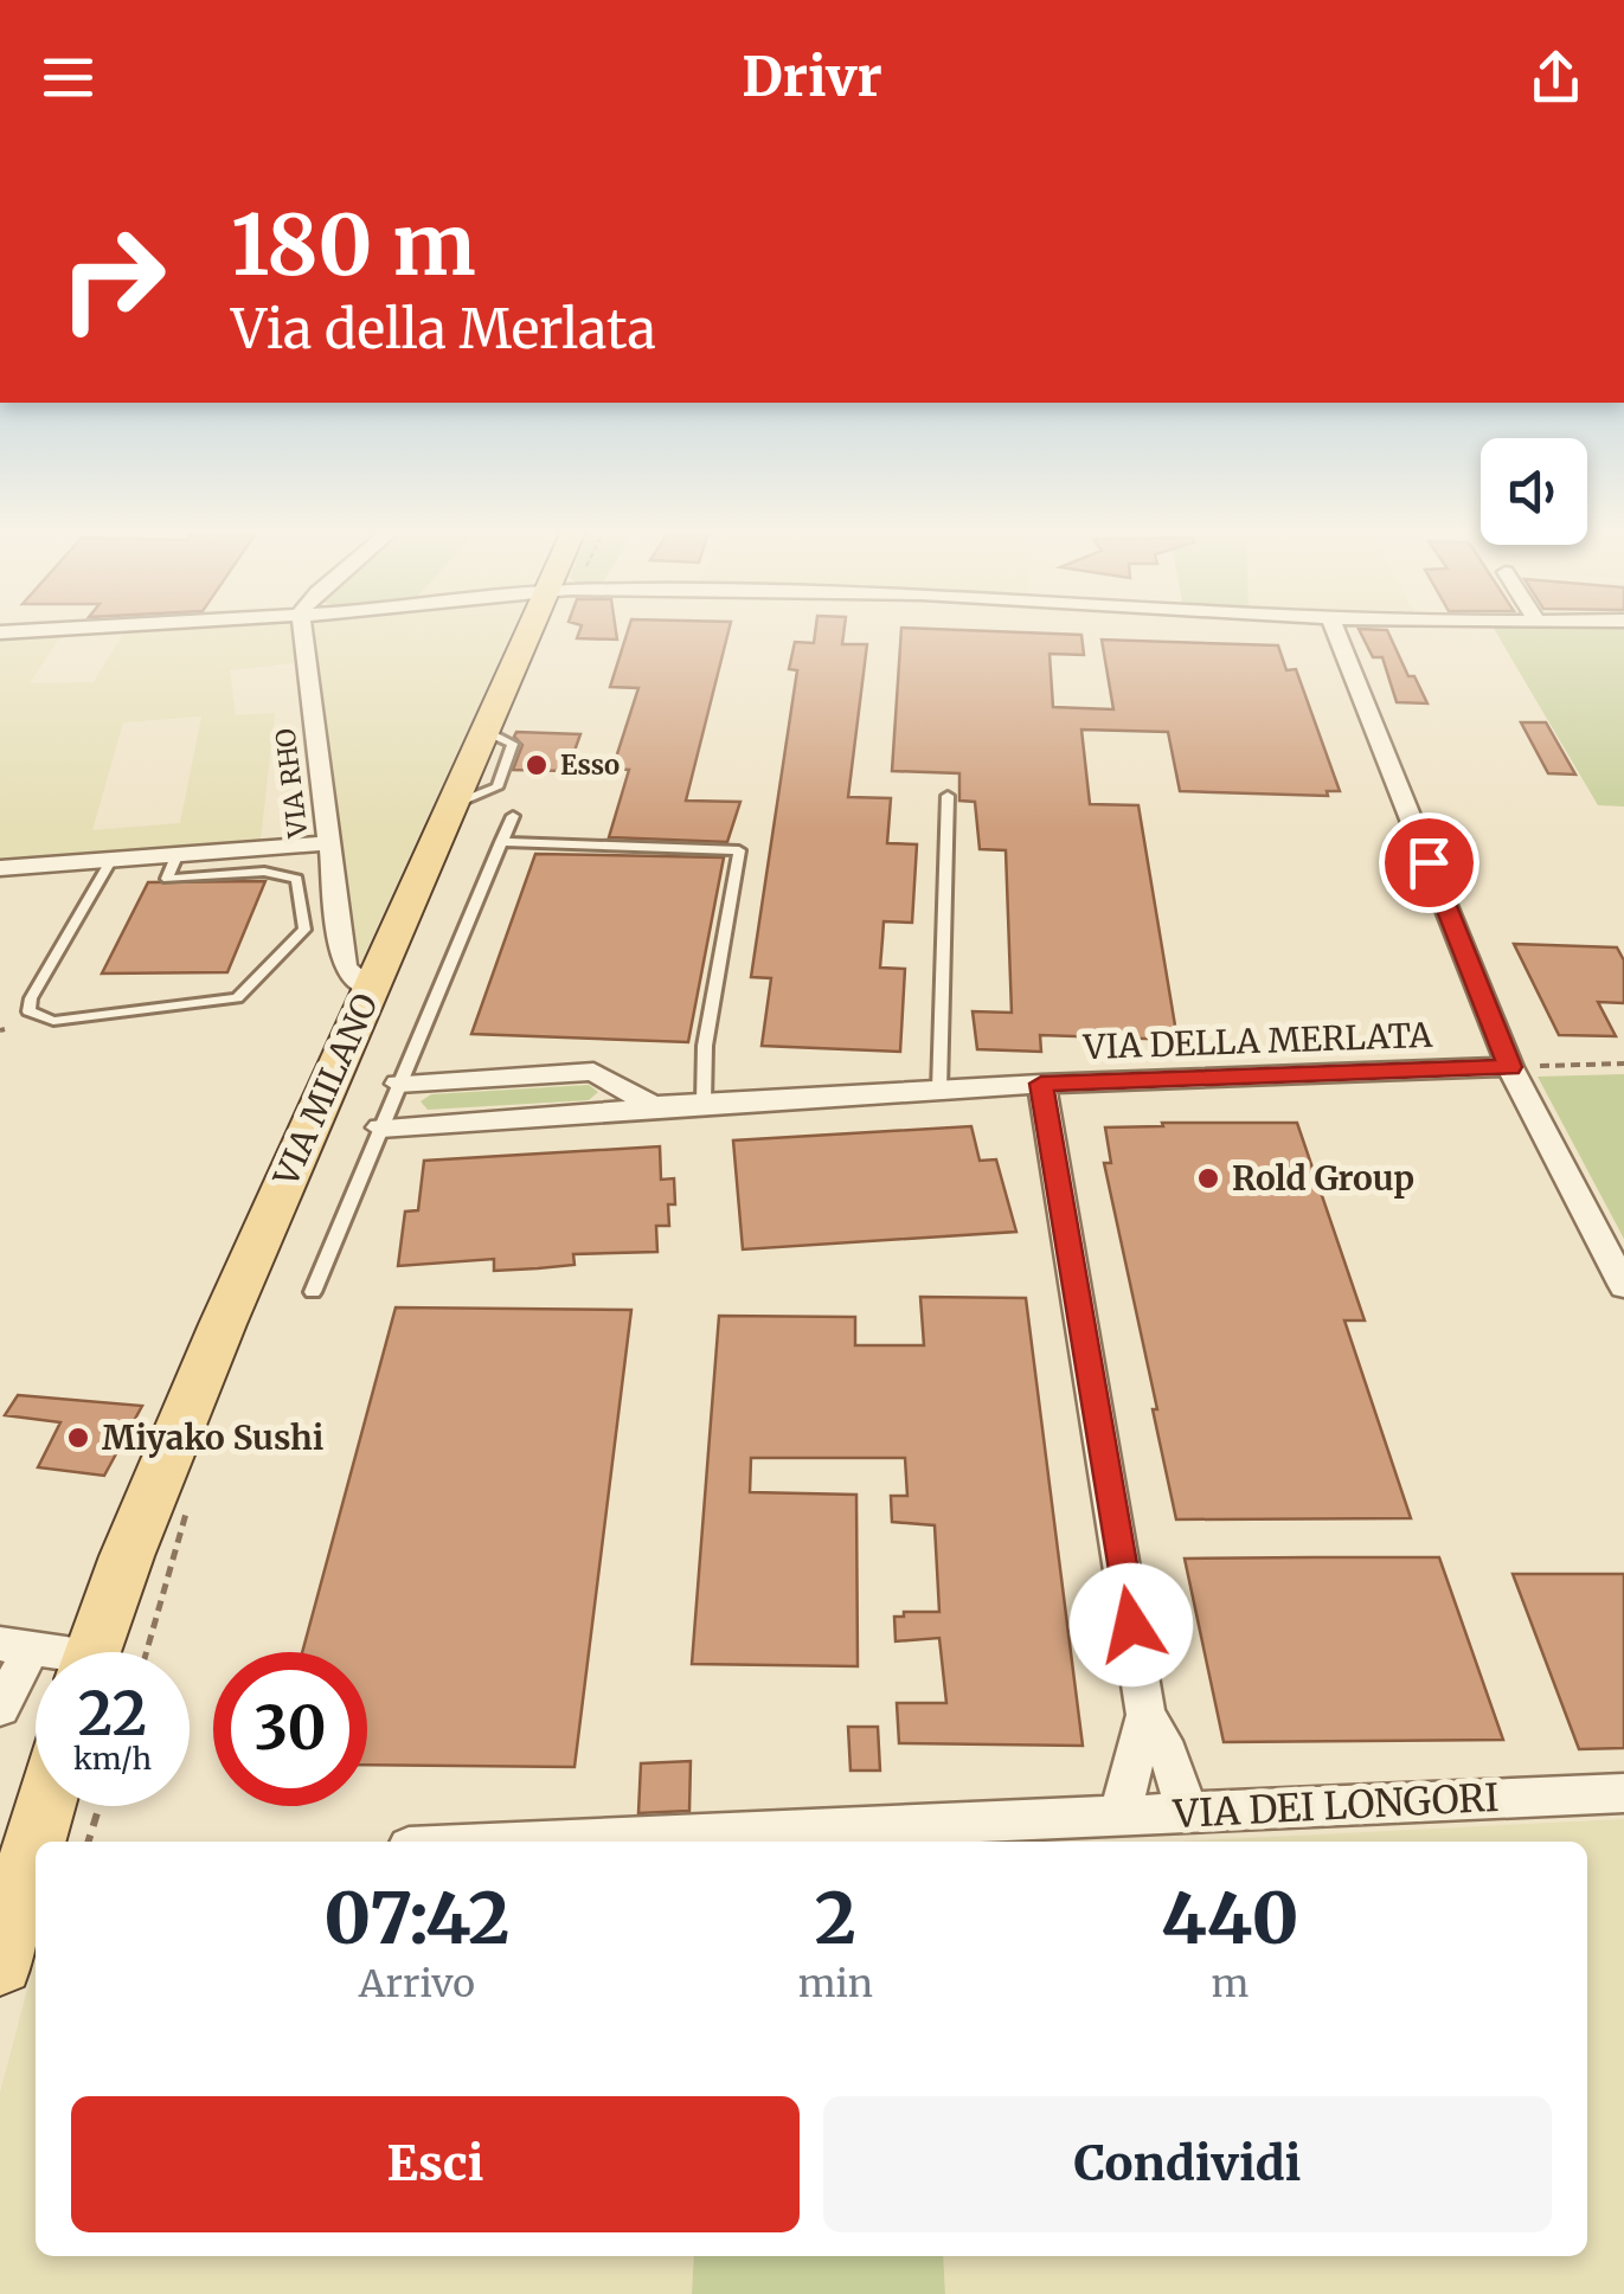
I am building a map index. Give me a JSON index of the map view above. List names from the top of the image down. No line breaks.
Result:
{"streets":{"main road":["VIA MILANO"],"street":["VIA RHO","VIA DELLA MERLATA","VIA DEI LONGORI"]},"crossings":[["VIA RHO","VIA MILANO"]],"places":["Esso","Rold Group","Miyako Sushi"],"page":{"header":"Drivr","turn":["180 m","Via della Merlata"],"speed":"22 km/h","limit":"30","eta":["07:42","Arrivo","2","min","440","m"],"buttons":["Esci","Condividi"]}}
